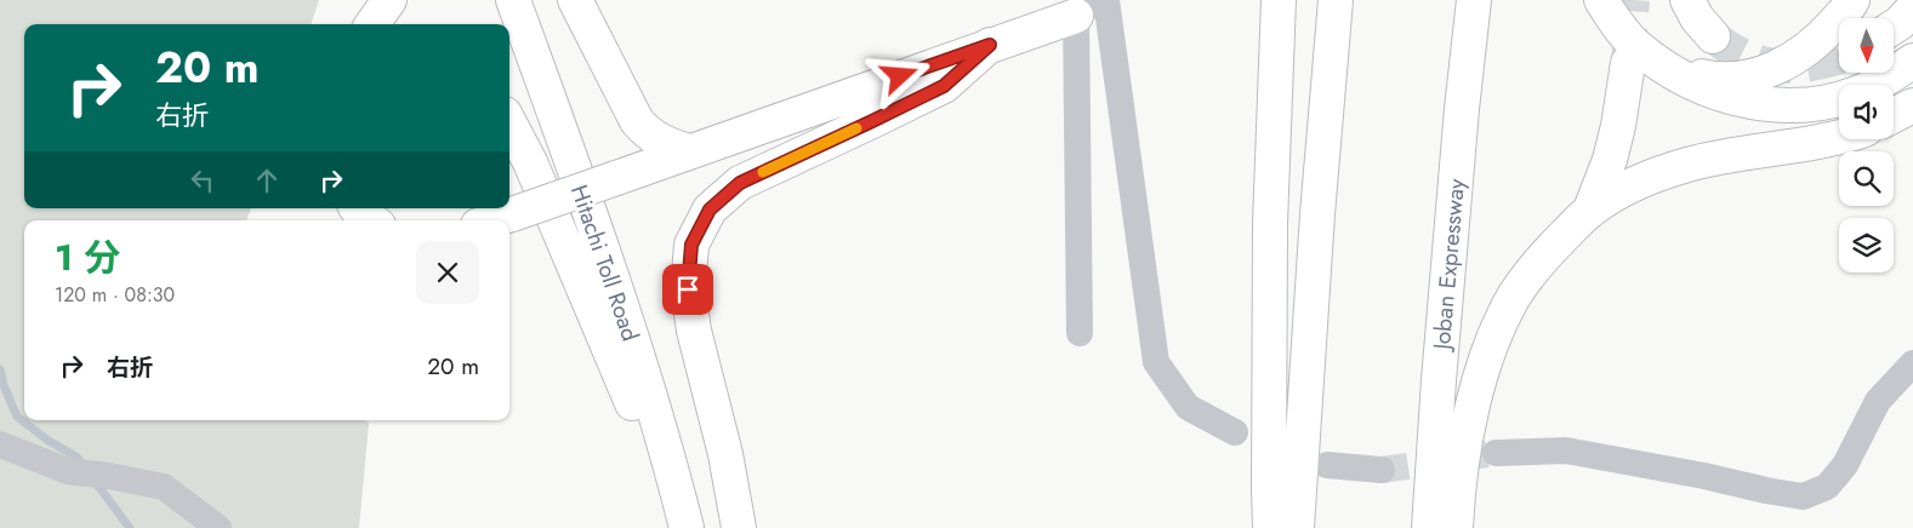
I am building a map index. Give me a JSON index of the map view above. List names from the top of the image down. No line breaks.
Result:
{"streets":{"highway":["Hitachi Toll Road","Joban Expressway"]},"north":"bottom","page":{"turn":["20 m","右折"],"heading":["1 分","120 m · 08:30"],"list":[{"name":"右折","value":"20 m"}]}}
